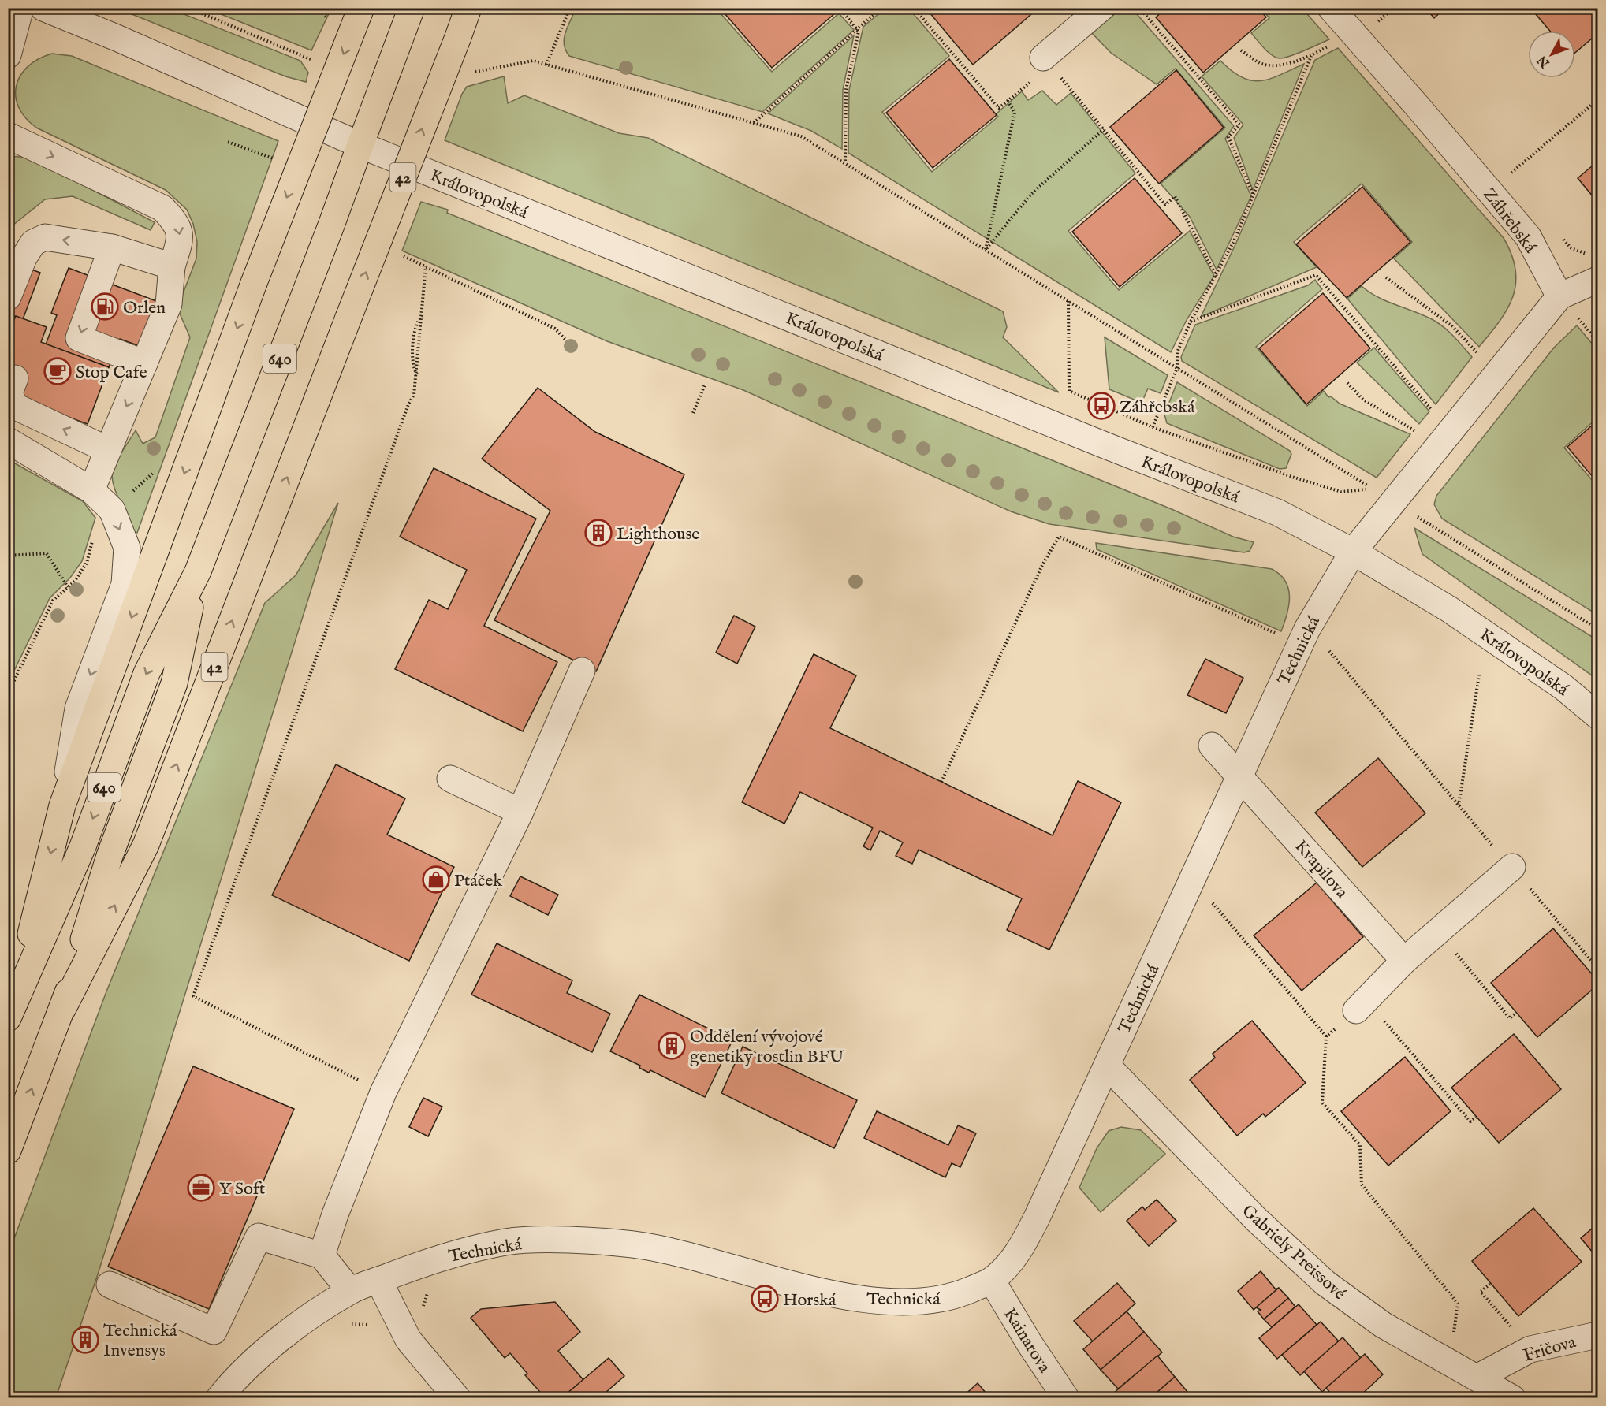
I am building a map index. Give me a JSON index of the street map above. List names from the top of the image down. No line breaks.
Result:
{"streets":{"main road":["42","640"],"street":["Královopolská","Záhřebská","Technická","Kvapilova","Gabriely Preissové","Kainarova","Fričova"]},"crossings":[["42","640"],["Královopolská","640"],["Královopolská","Technická"],["Technická","Kvapilova"],["Technická","Gabriely Preissové"],["Technická","Kainarova"],["Gabriely Preissové","Fričova"]],"places":{"fuel station":["Orlen"],"cafe":["Stop Cafe"],"bus stop":["Záhřebská","Horská"],"building":["Lighthouse","Oddělení vývojové genetiky rostlin BFU","Technická Invensys"],"shop":["Ptáček"],"office":["Y Soft"]},"north":"bottom left"}
